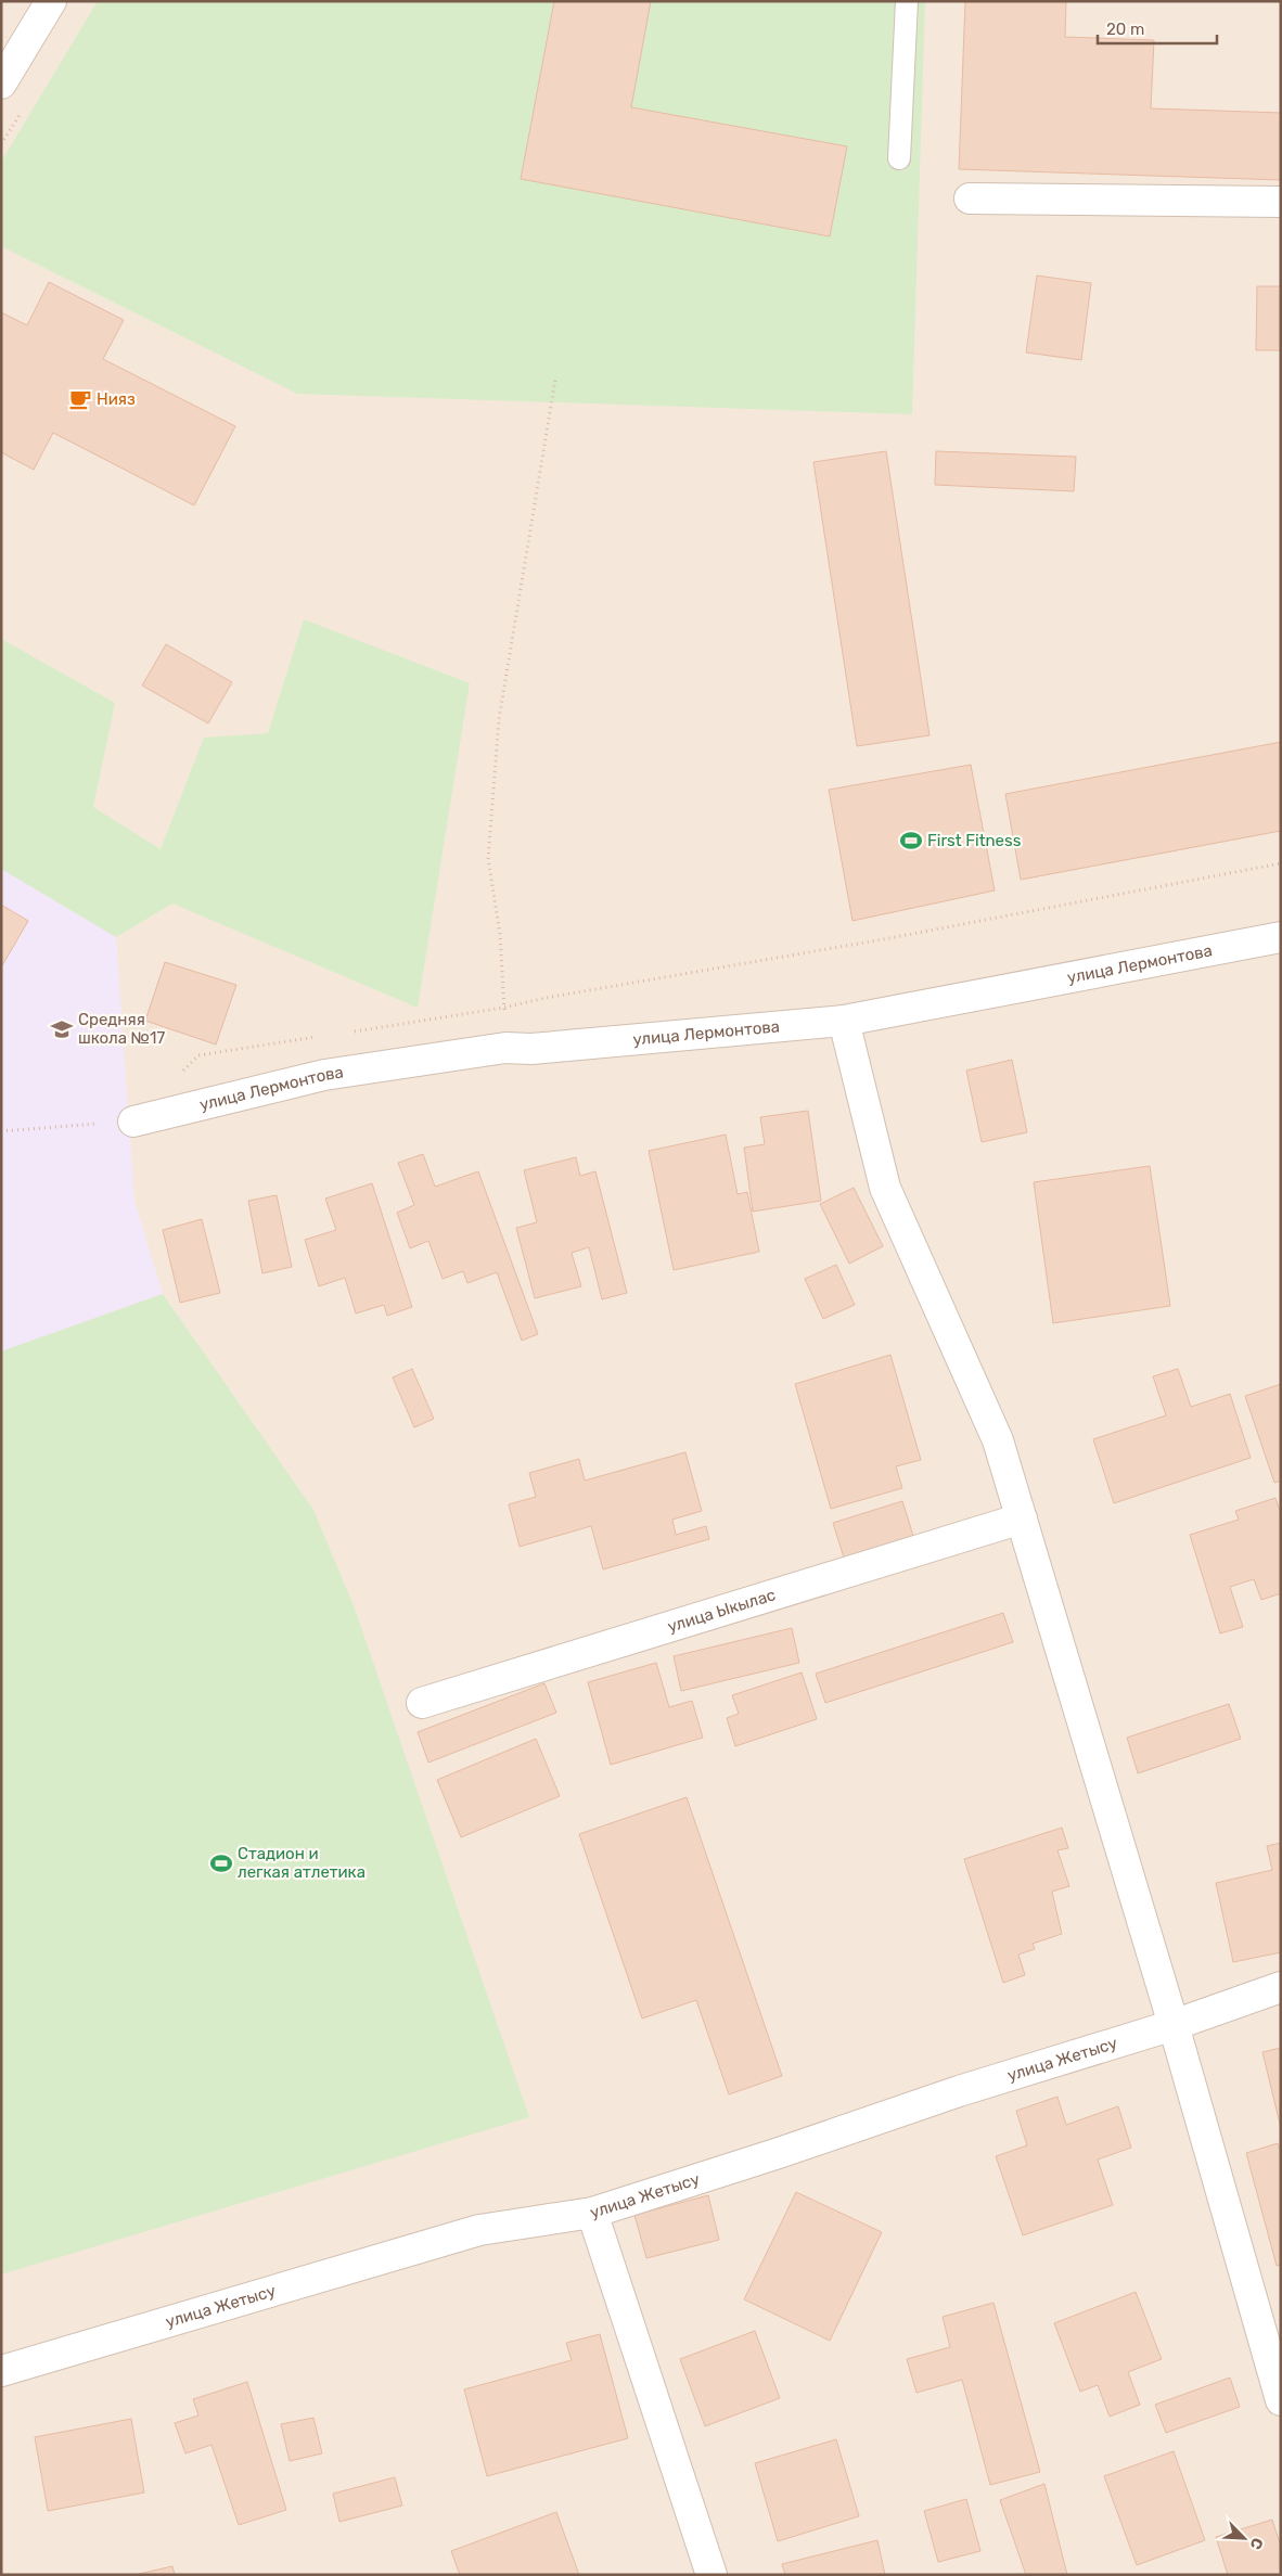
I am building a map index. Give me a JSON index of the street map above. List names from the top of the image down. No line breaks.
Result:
{"streets":{"street":["улица Лермонтова","улица Ыкылас","улица Жетысу"]},"places":{"cafe":["Нияз"],"sports":["First Fitness","Стадион и легкая атлетика"],"school or university":["Средняя школа №17"]},"scale_bar":"20 m","north":"bottom right"}
